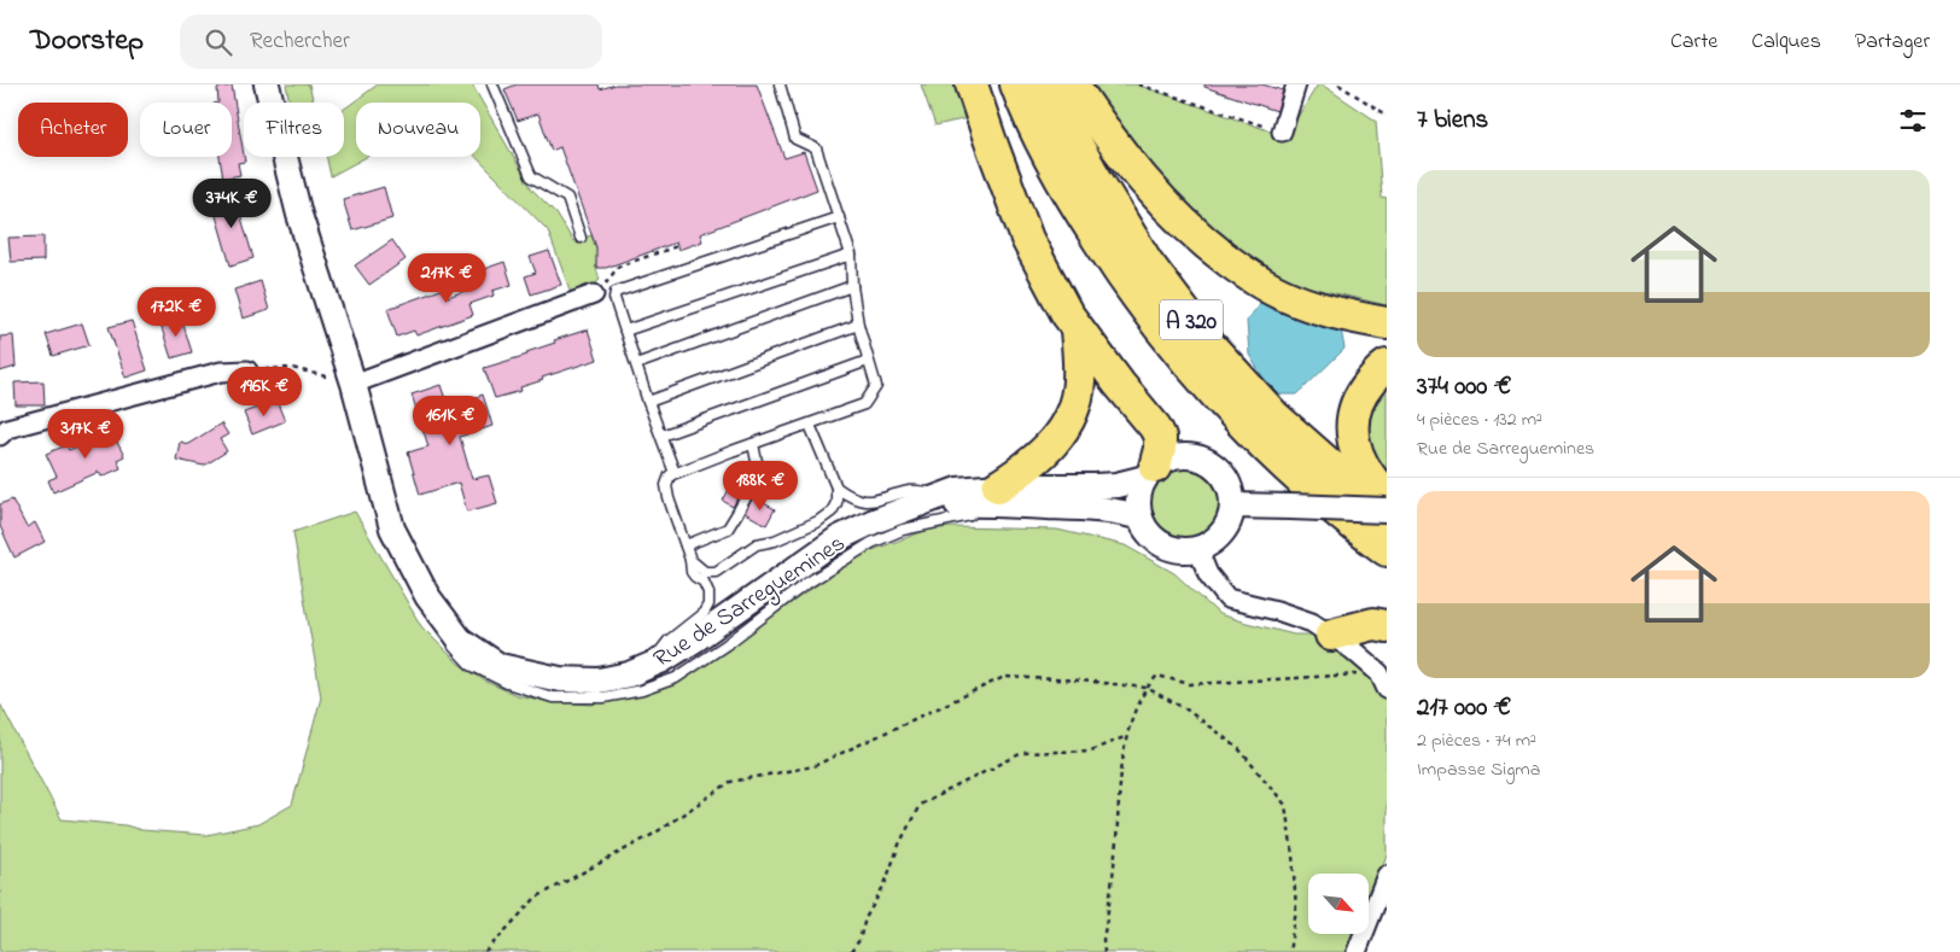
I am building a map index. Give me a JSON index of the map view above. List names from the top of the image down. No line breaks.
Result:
{"streets":{"highway":["A 320"],"main road":["Rue de Sarreguemines"]},"north":"bottom right","page":{"header":"Doorstep","search":"Rechercher","nav":["Carte","Calques","Partager"],"heading":"7 biens","chip":["Acheter","Louer","Filtres","Nouveau"],"list":[{"name":"374 000 €","note":"4 pièces · 132 m² · Rue de Sarreguemines"},{"name":"217 000 €","note":"2 pièces · 74 m² · Impasse Sigma"}],"price":["374K €","217K €","172K €","196K €","161K €","317K €","188K €"]}}
